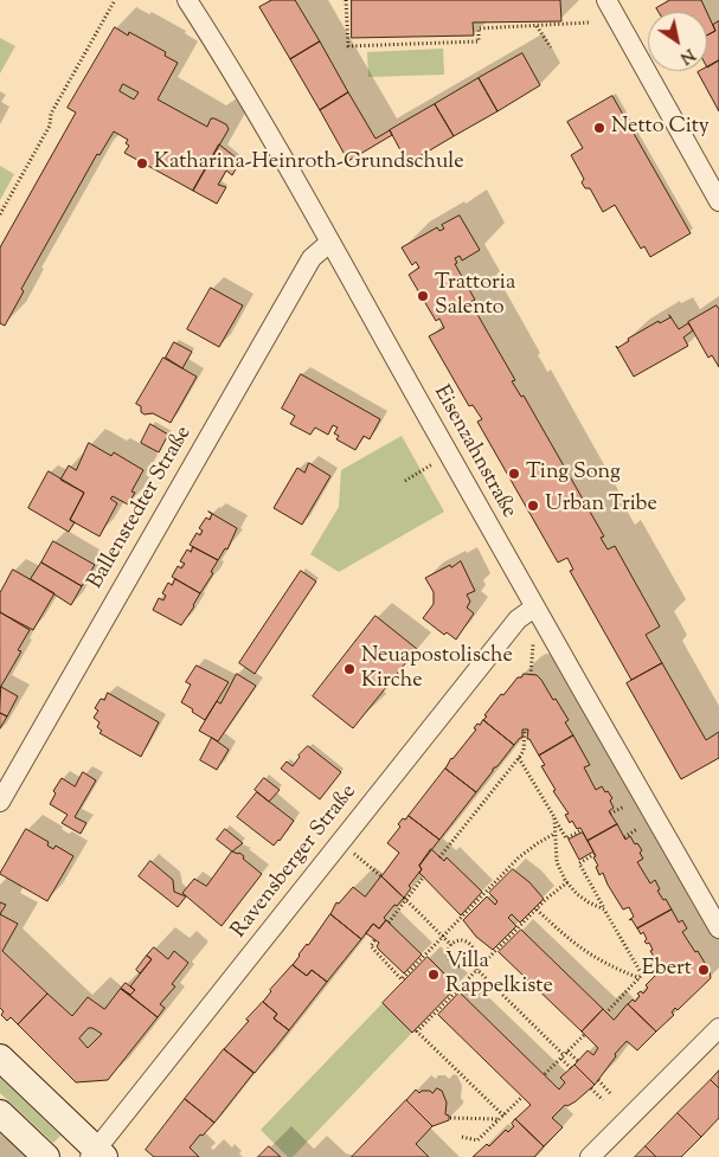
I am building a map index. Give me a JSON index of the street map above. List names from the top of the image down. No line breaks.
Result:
{"streets":{"street":["Eisenzahnstraße","Ballenstedter Straße","Ravensberger Straße"]},"crossings":[["Eisenzahnstraße","Ballenstedter Straße"],["Eisenzahnstraße","Ravensberger Straße"]],"places":["Netto City","Katharina-Heinroth-Grundschule","Trattoria Salento","Ting Song","Urban Tribe","Neuapostolische Kirche","Ebert","Villa Rappelkiste"],"north":"bottom right"}
